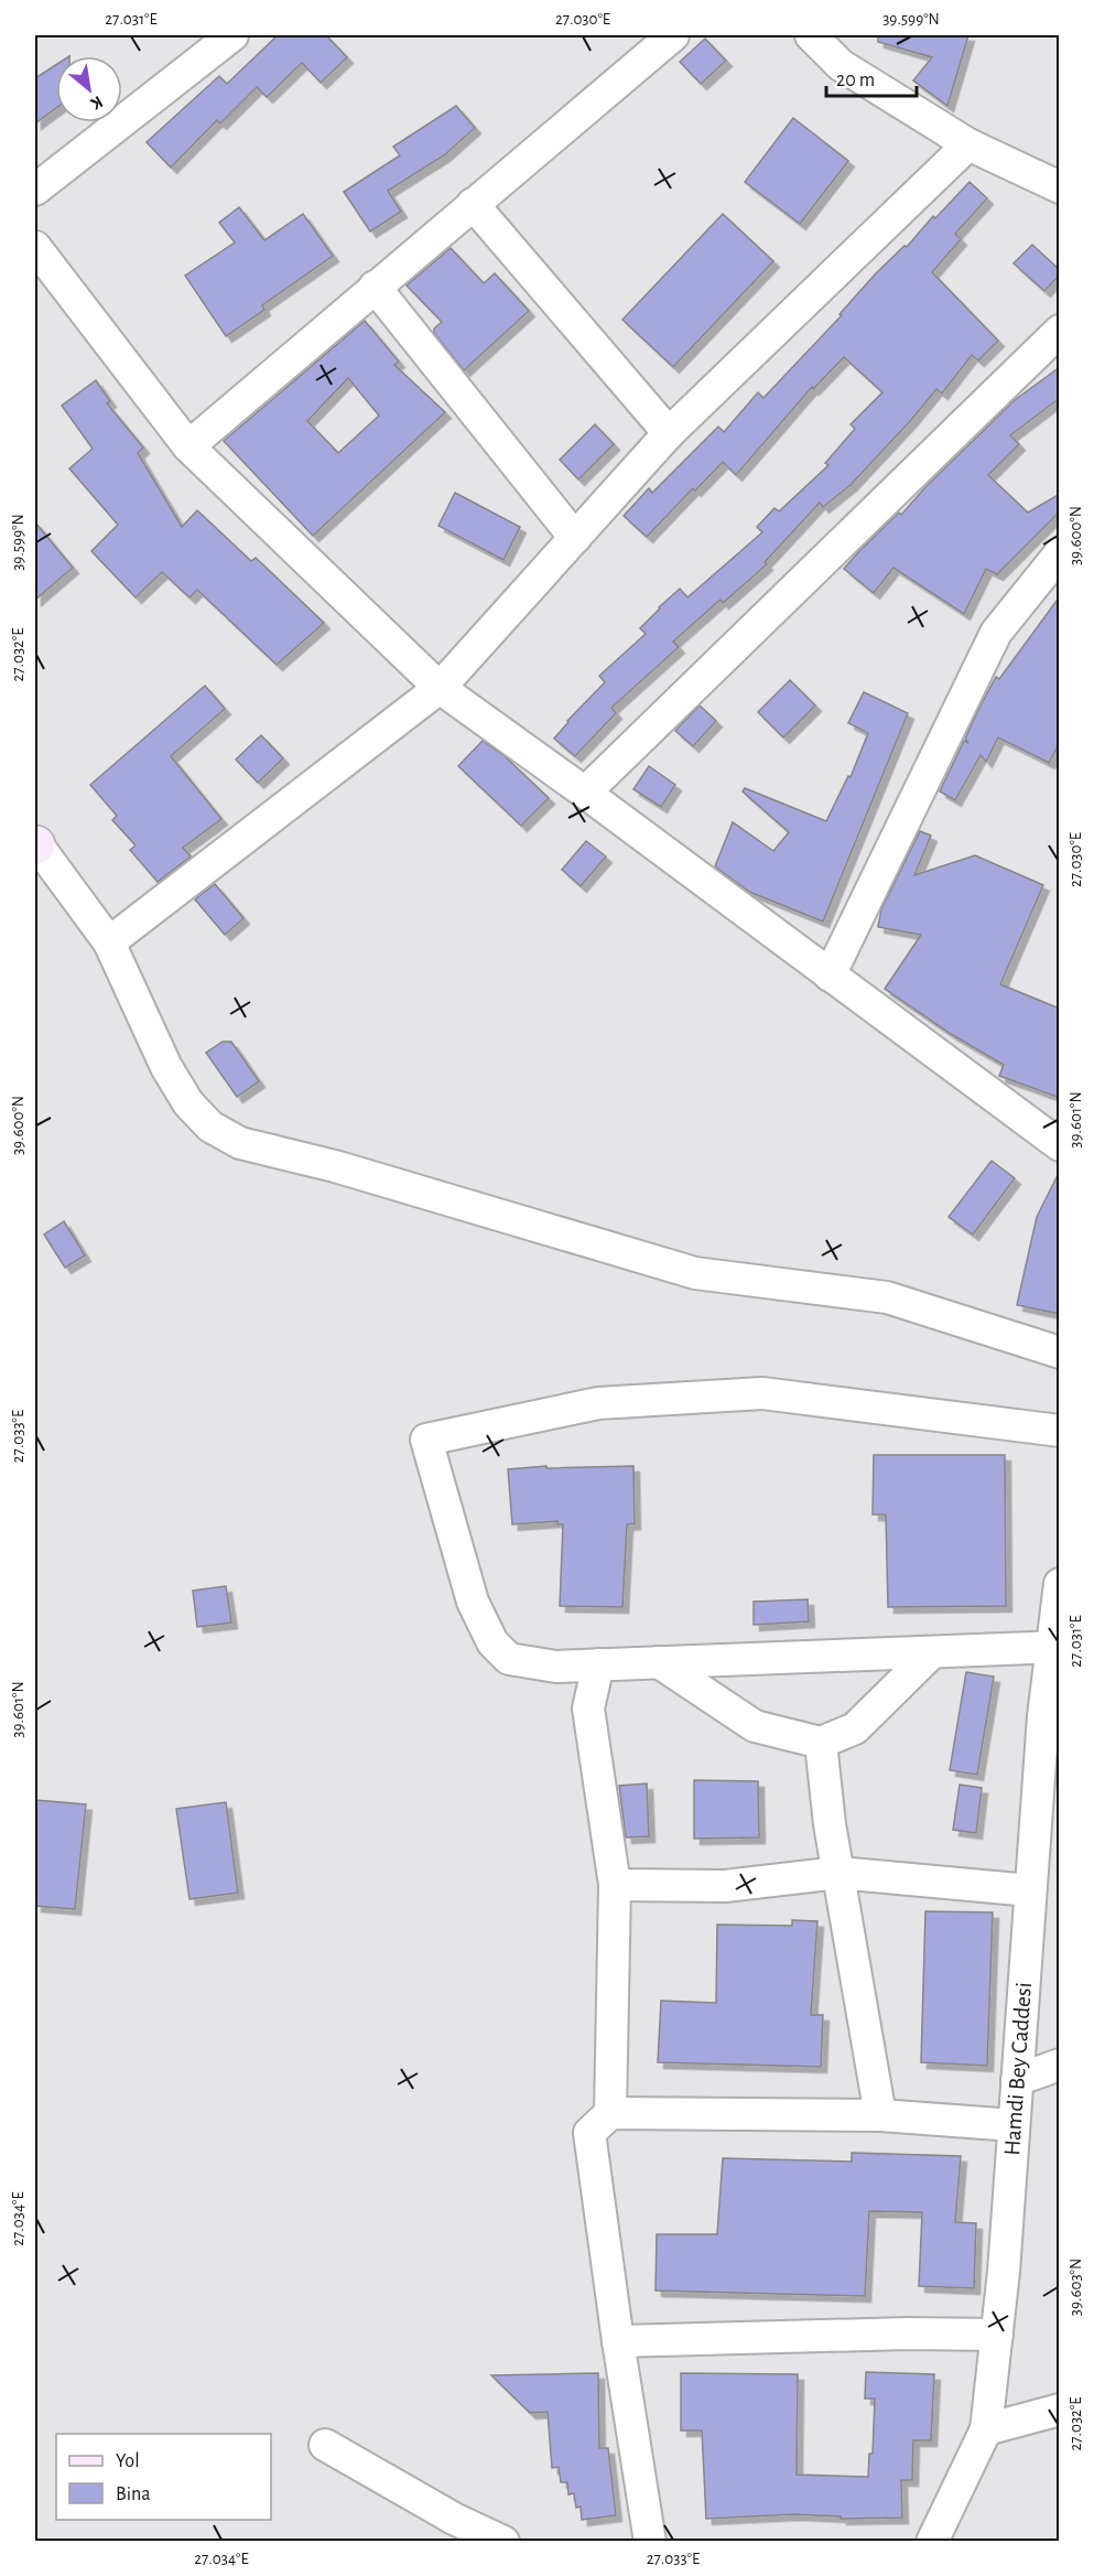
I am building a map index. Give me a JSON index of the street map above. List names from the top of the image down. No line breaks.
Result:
{"streets":{"street":["Hamdi Bey Caddesi"]},"legend":["Yol","Bina"],"scale_bar":"20 m","north":"bottom right","coordinates":["27.031°E","27.030°E","39.599°N","39.600°N","27.032°E","39.601°N","27.033°E","27.034°E","39.603°N"]}
